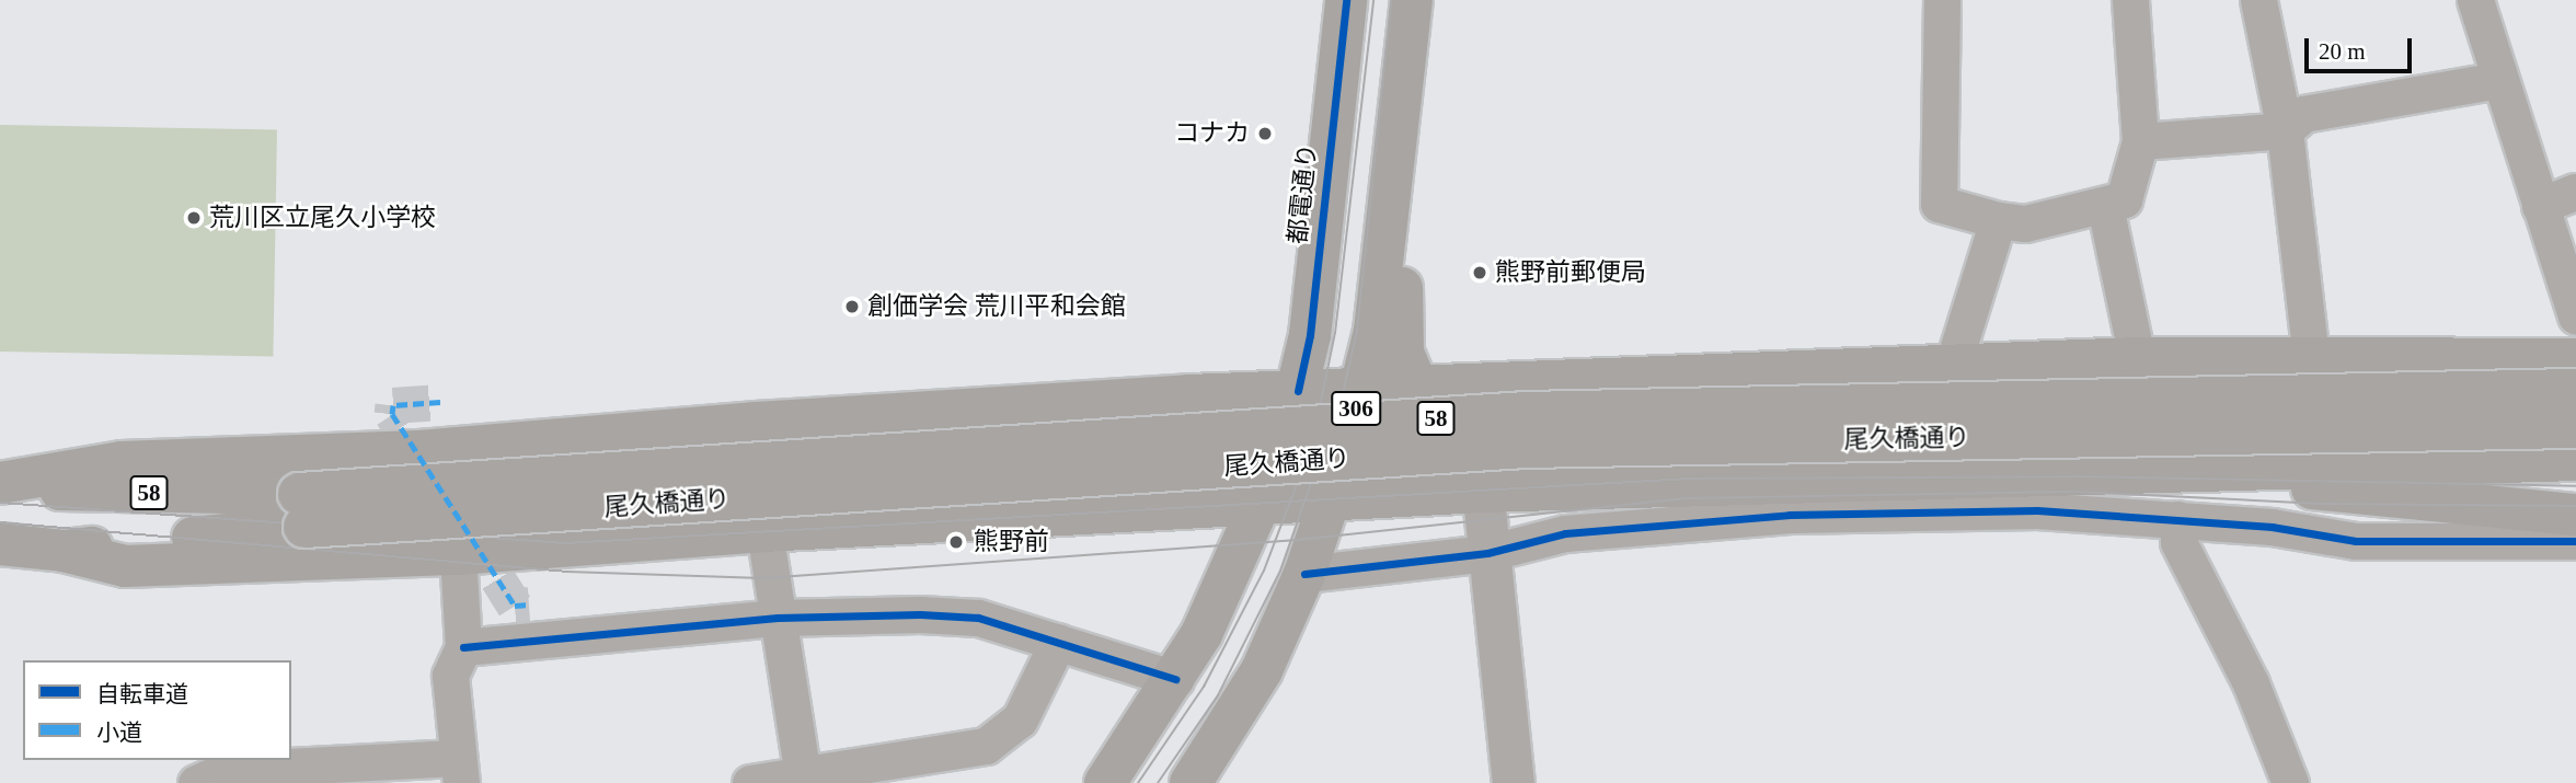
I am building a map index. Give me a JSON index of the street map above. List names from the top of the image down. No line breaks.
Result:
{"streets":{"main road":["都電通り","306","58","尾久橋通り"]},"places":["コナカ","荒川区立尾久小学校","熊野前郵便局","創価学会 荒川平和会館","熊野前"],"legend":["自転車道","小道"],"scale_bar":"20 m"}
